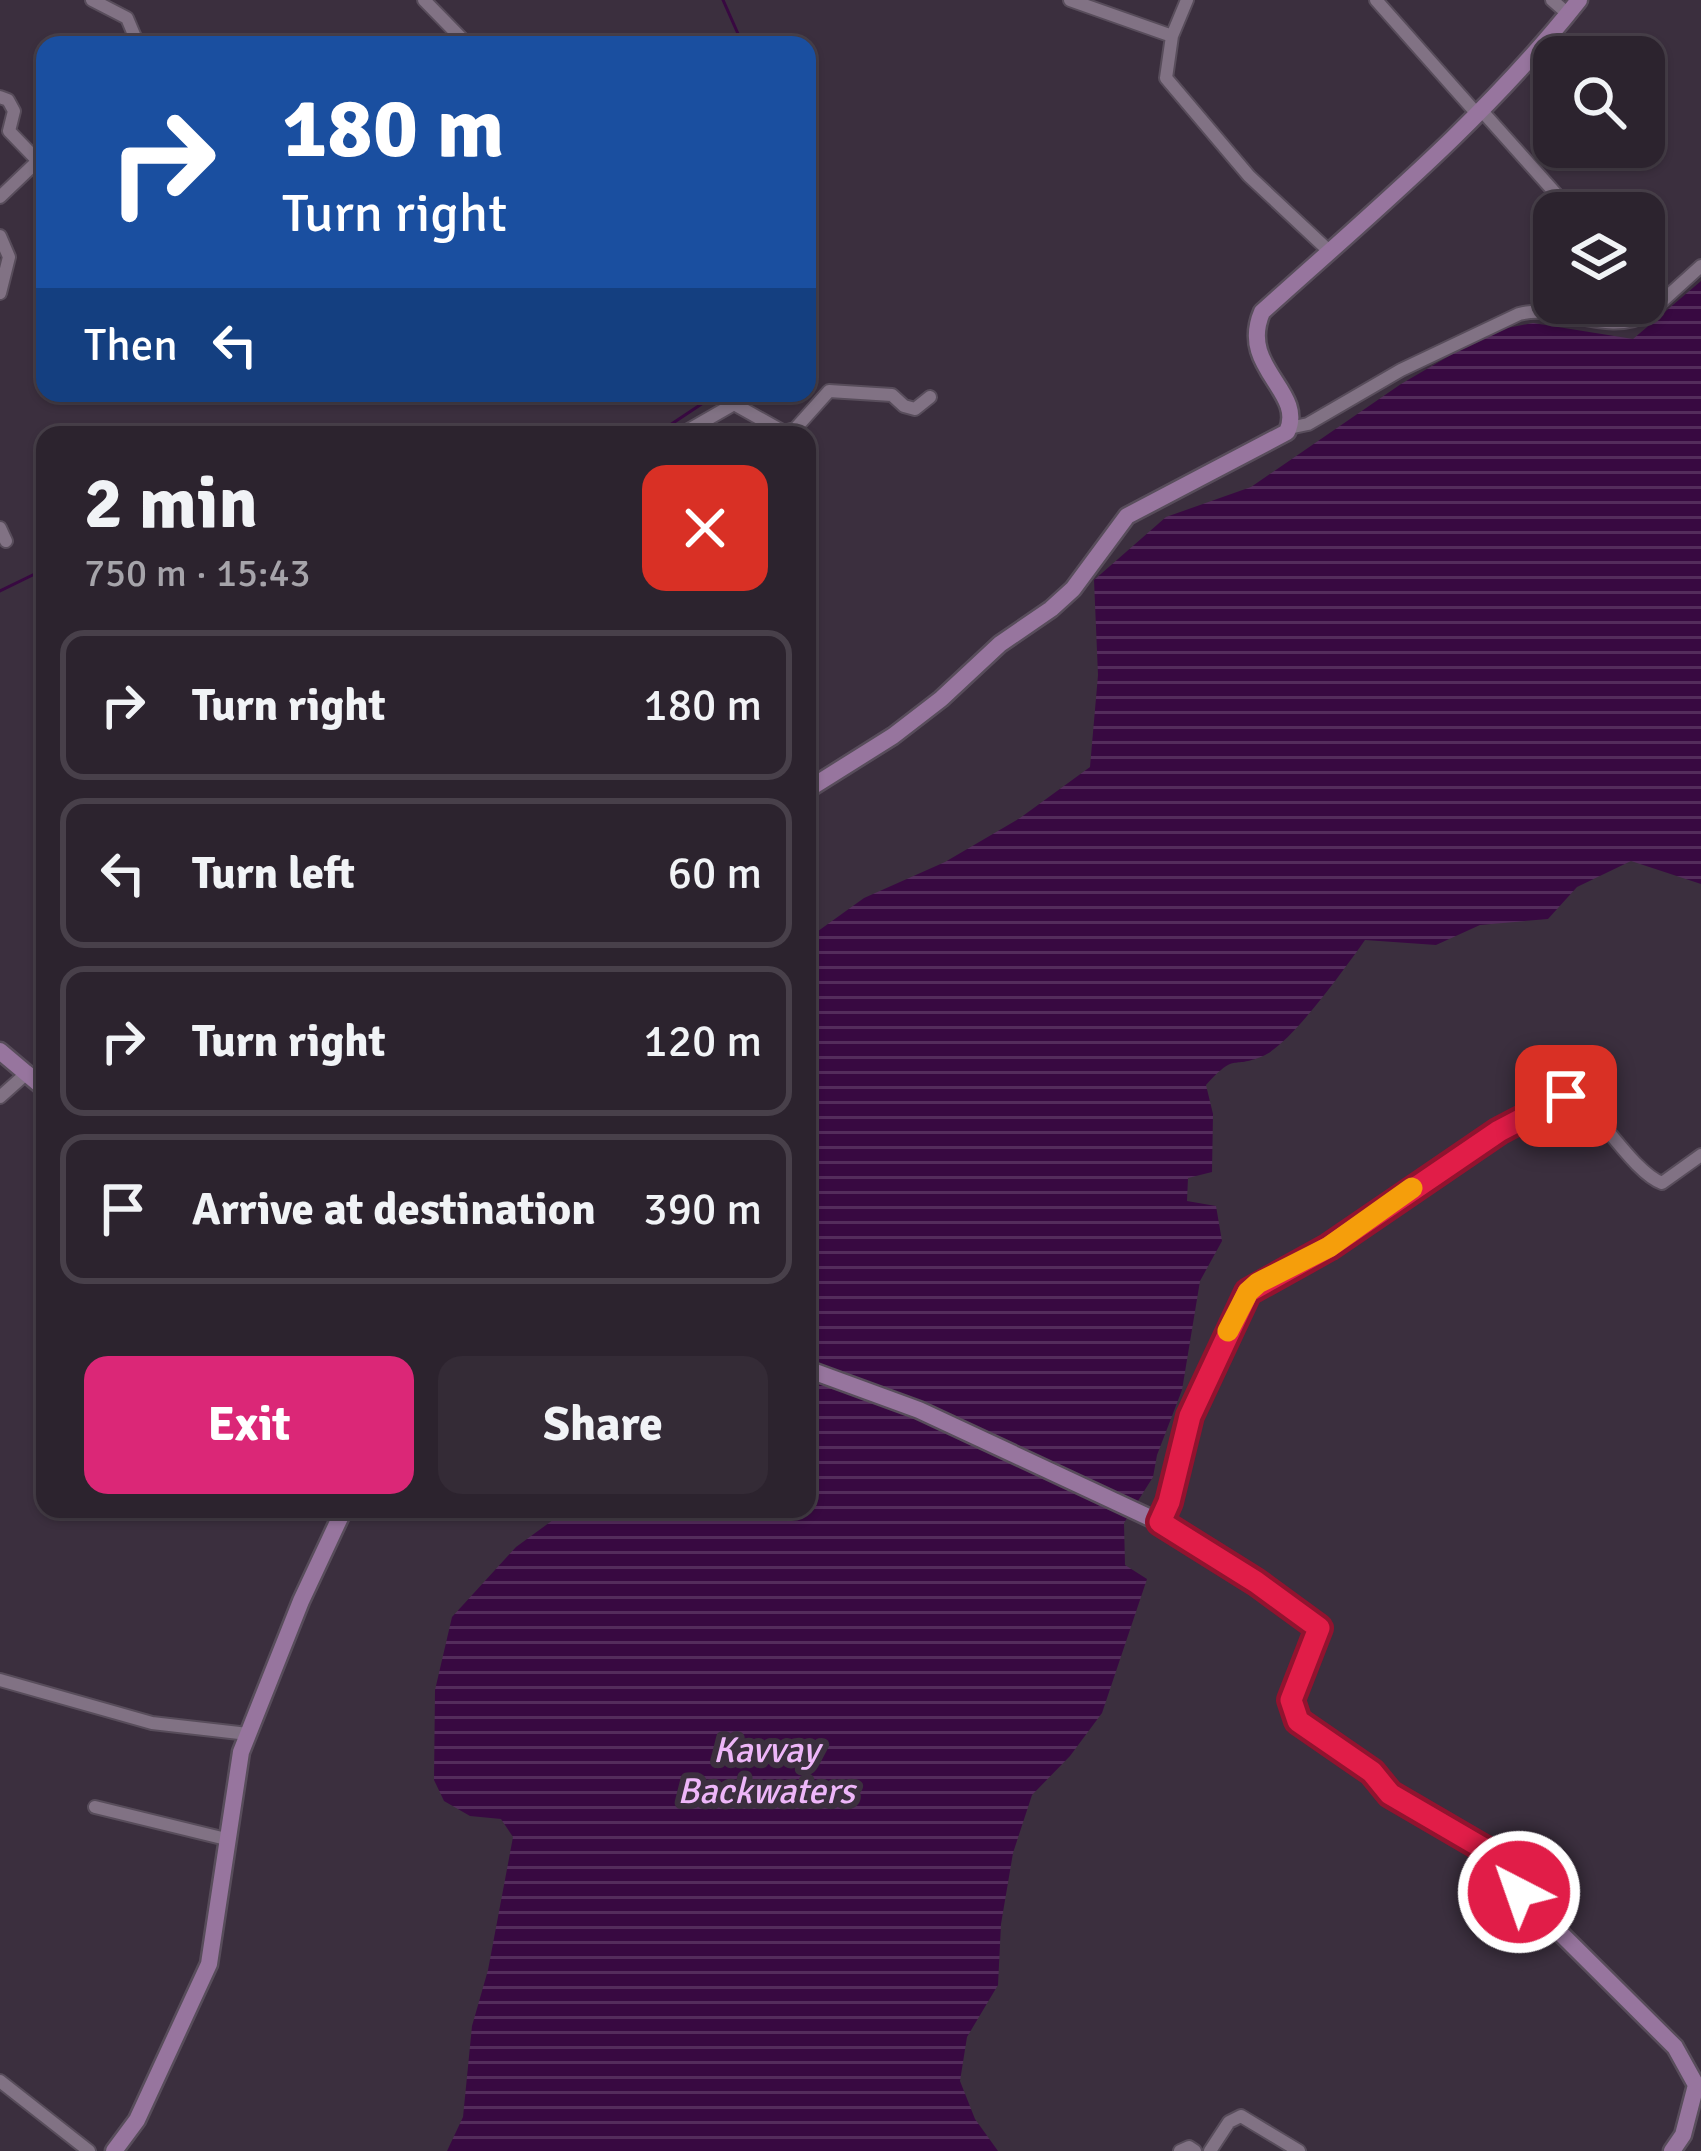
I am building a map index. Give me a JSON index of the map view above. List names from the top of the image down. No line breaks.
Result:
{"water":["Kavvay Backwaters"],"page":{"turn":["180 m","Turn right"],"then":"Then","heading":["2 min","750 m · 15:43"],"list":[{"name":"Turn right","value":"180 m"},{"name":"Turn left","value":"60 m"},{"name":"Turn right","value":"120 m"},{"name":"Arrive at destination","value":"390 m"}],"buttons":["Exit","Share"]}}
